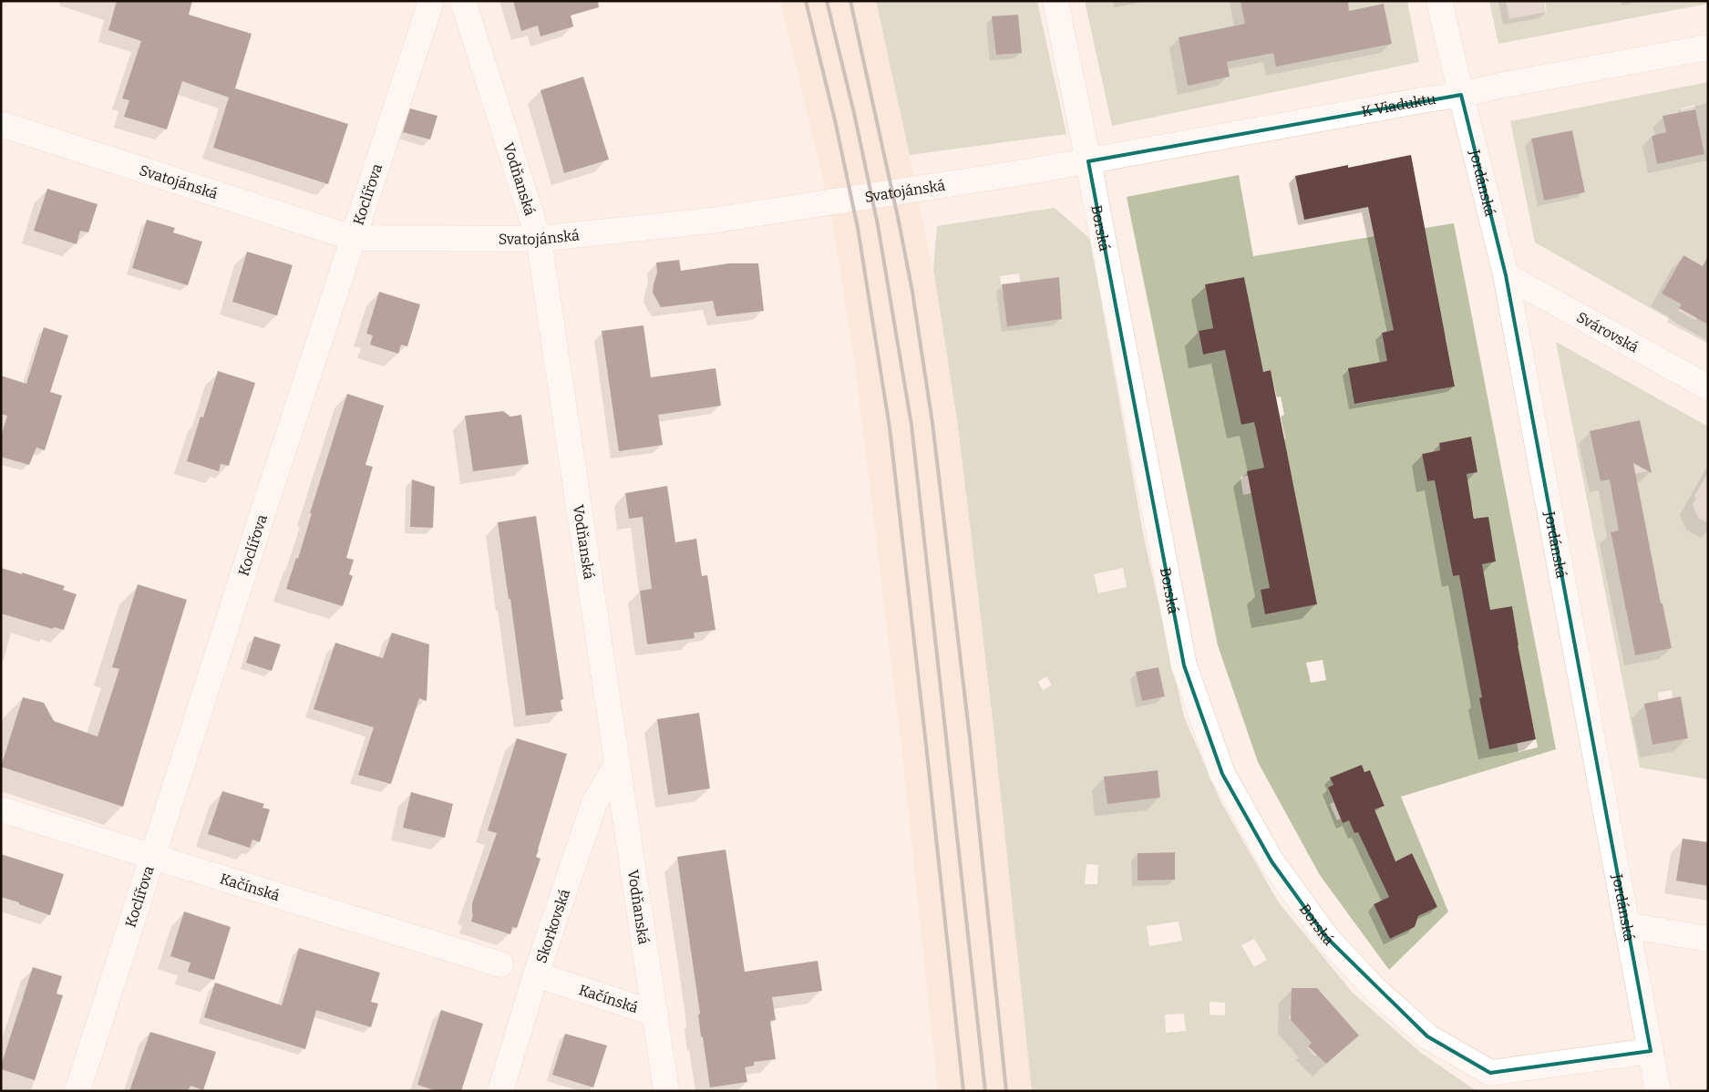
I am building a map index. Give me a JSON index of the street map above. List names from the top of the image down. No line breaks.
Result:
{"streets":{"street":["K Viaduktu","Vodňanská","Svatojánská","Jordánská","Koclířova","Borská","Svárovská","Kačínská","Skorkovská"]},"crossings":[["K Viaduktu","Svatojánská"],["K Viaduktu","Jordánská"],["K Viaduktu","Borská"],["Vodňanská","Svatojánská"],["Vodňanská","Kačínská"],["Vodňanská","Skorkovská"],["Svatojánská","Koclířova"],["Svatojánská","Borská"],["Jordánská","Borská"],["Jordánská","Svárovská"],["Koclířova","Kačínská"],["Kačínská","Skorkovská"]]}
